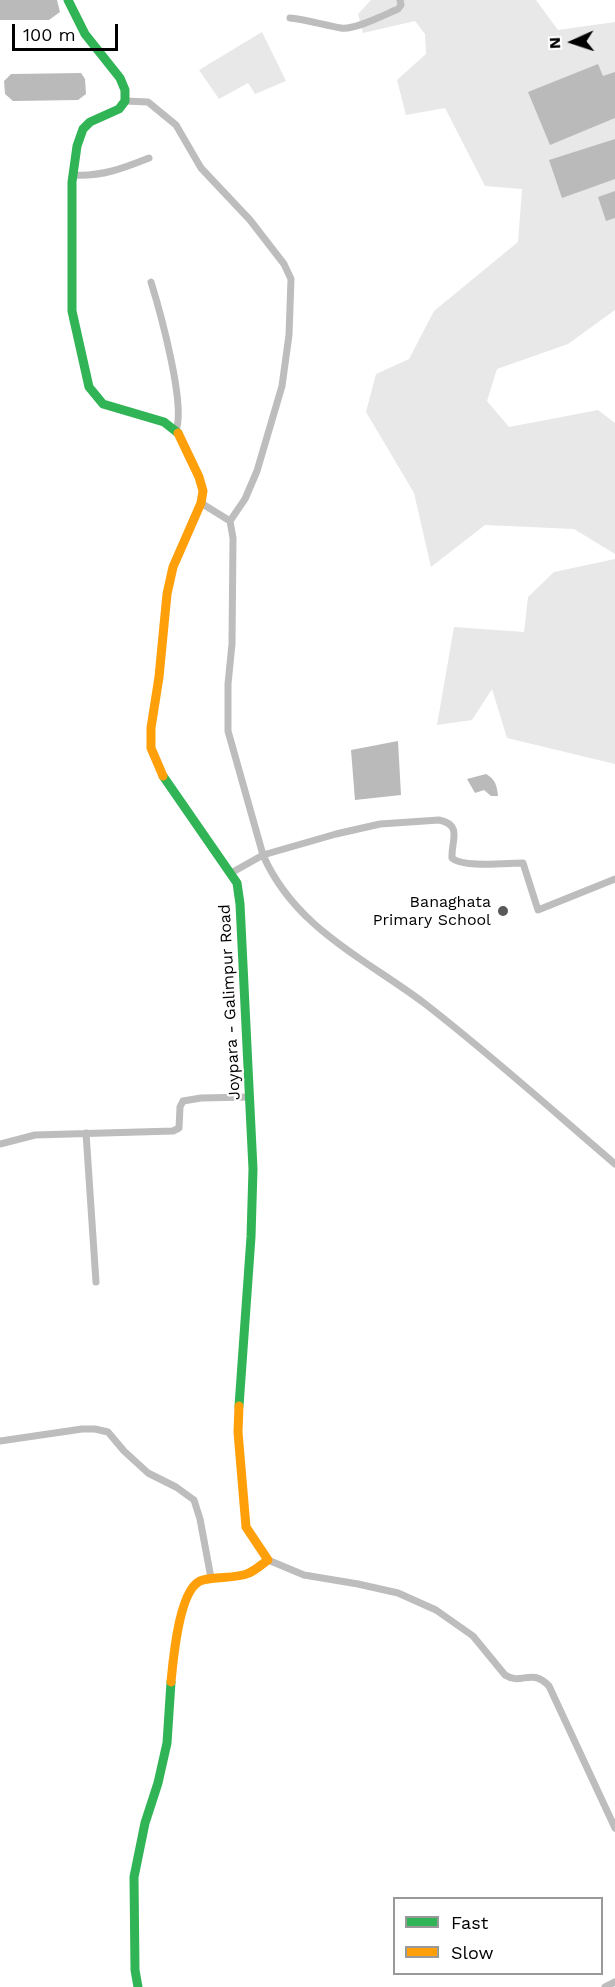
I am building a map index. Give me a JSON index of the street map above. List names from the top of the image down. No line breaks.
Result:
{"streets":{"street":["Joypara - Galimpur Road"]},"places":["Banaghata Primary School"],"legend":["Fast","Slow"],"scale_bar":"100 m","north":"left"}
